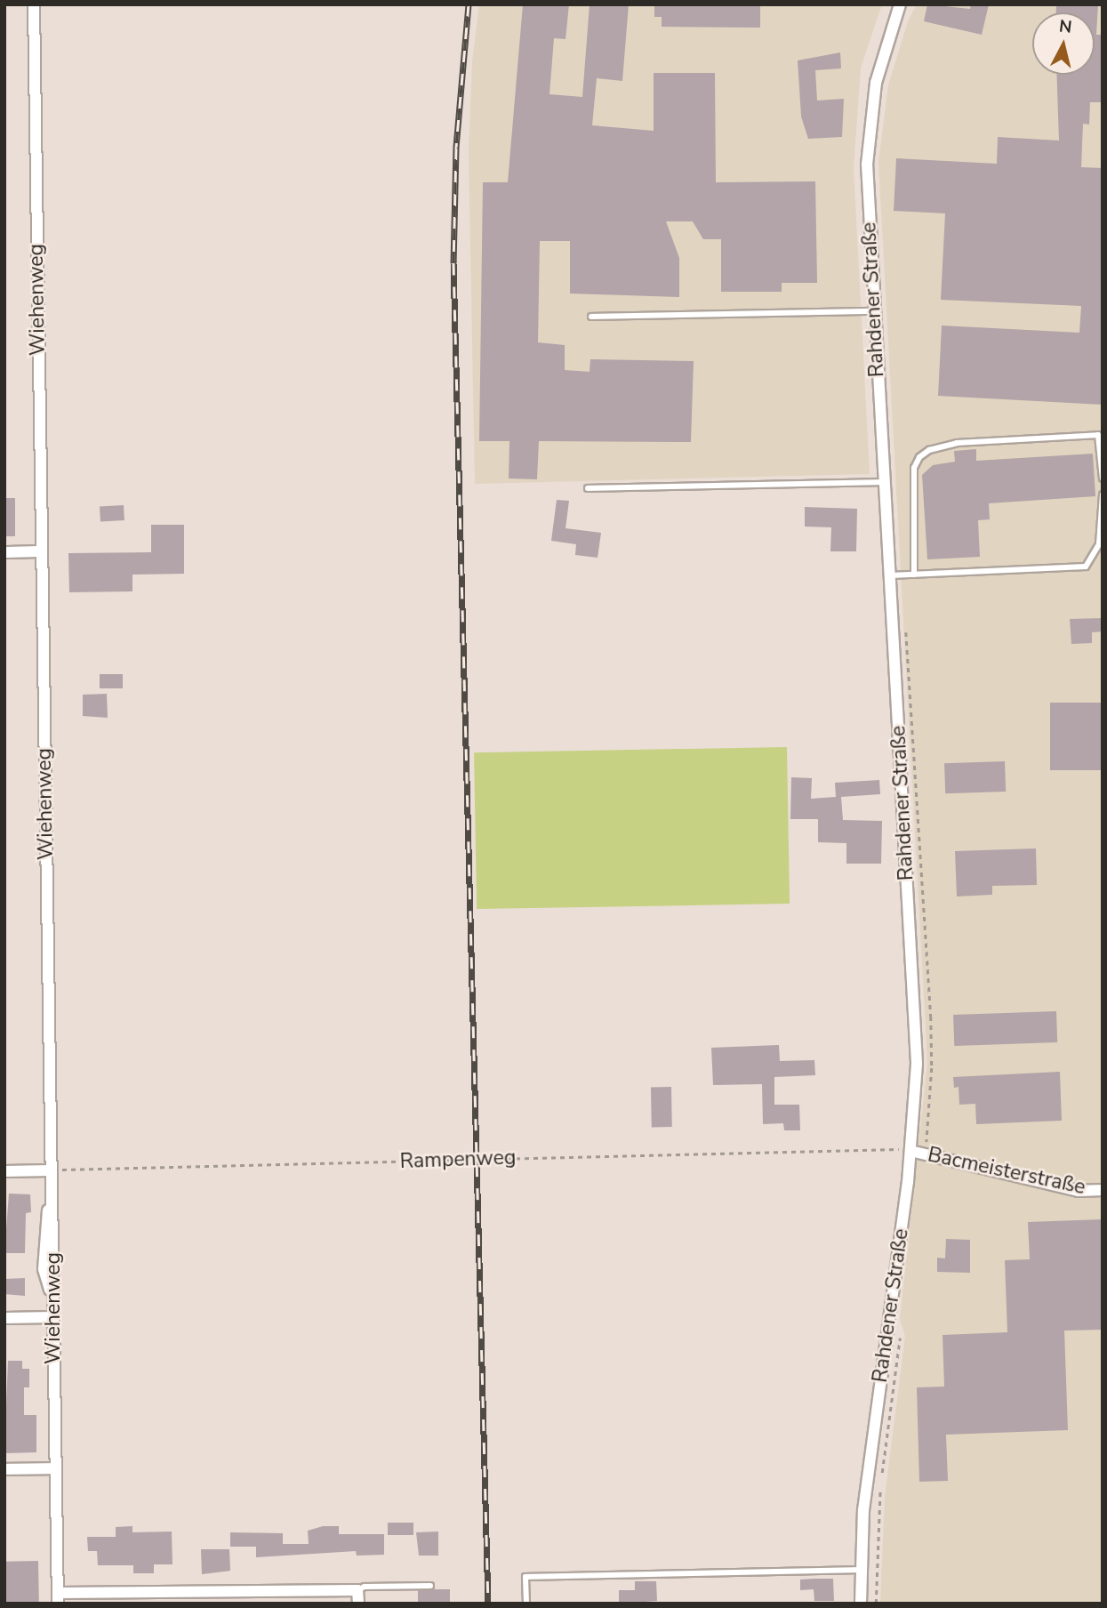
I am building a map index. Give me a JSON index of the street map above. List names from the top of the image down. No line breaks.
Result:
{"streets":{"street":["Wiehenweg","Rahdener Straße","Bacmeisterstraße"],"path":["Rampenweg"]},"crossings":[["Wiehenweg","Rampenweg"],["Rahdener Straße","Rampenweg"],["Rahdener Straße","Bacmeisterstraße"],["Rampenweg","Bacmeisterstraße"]],"north":"top"}
